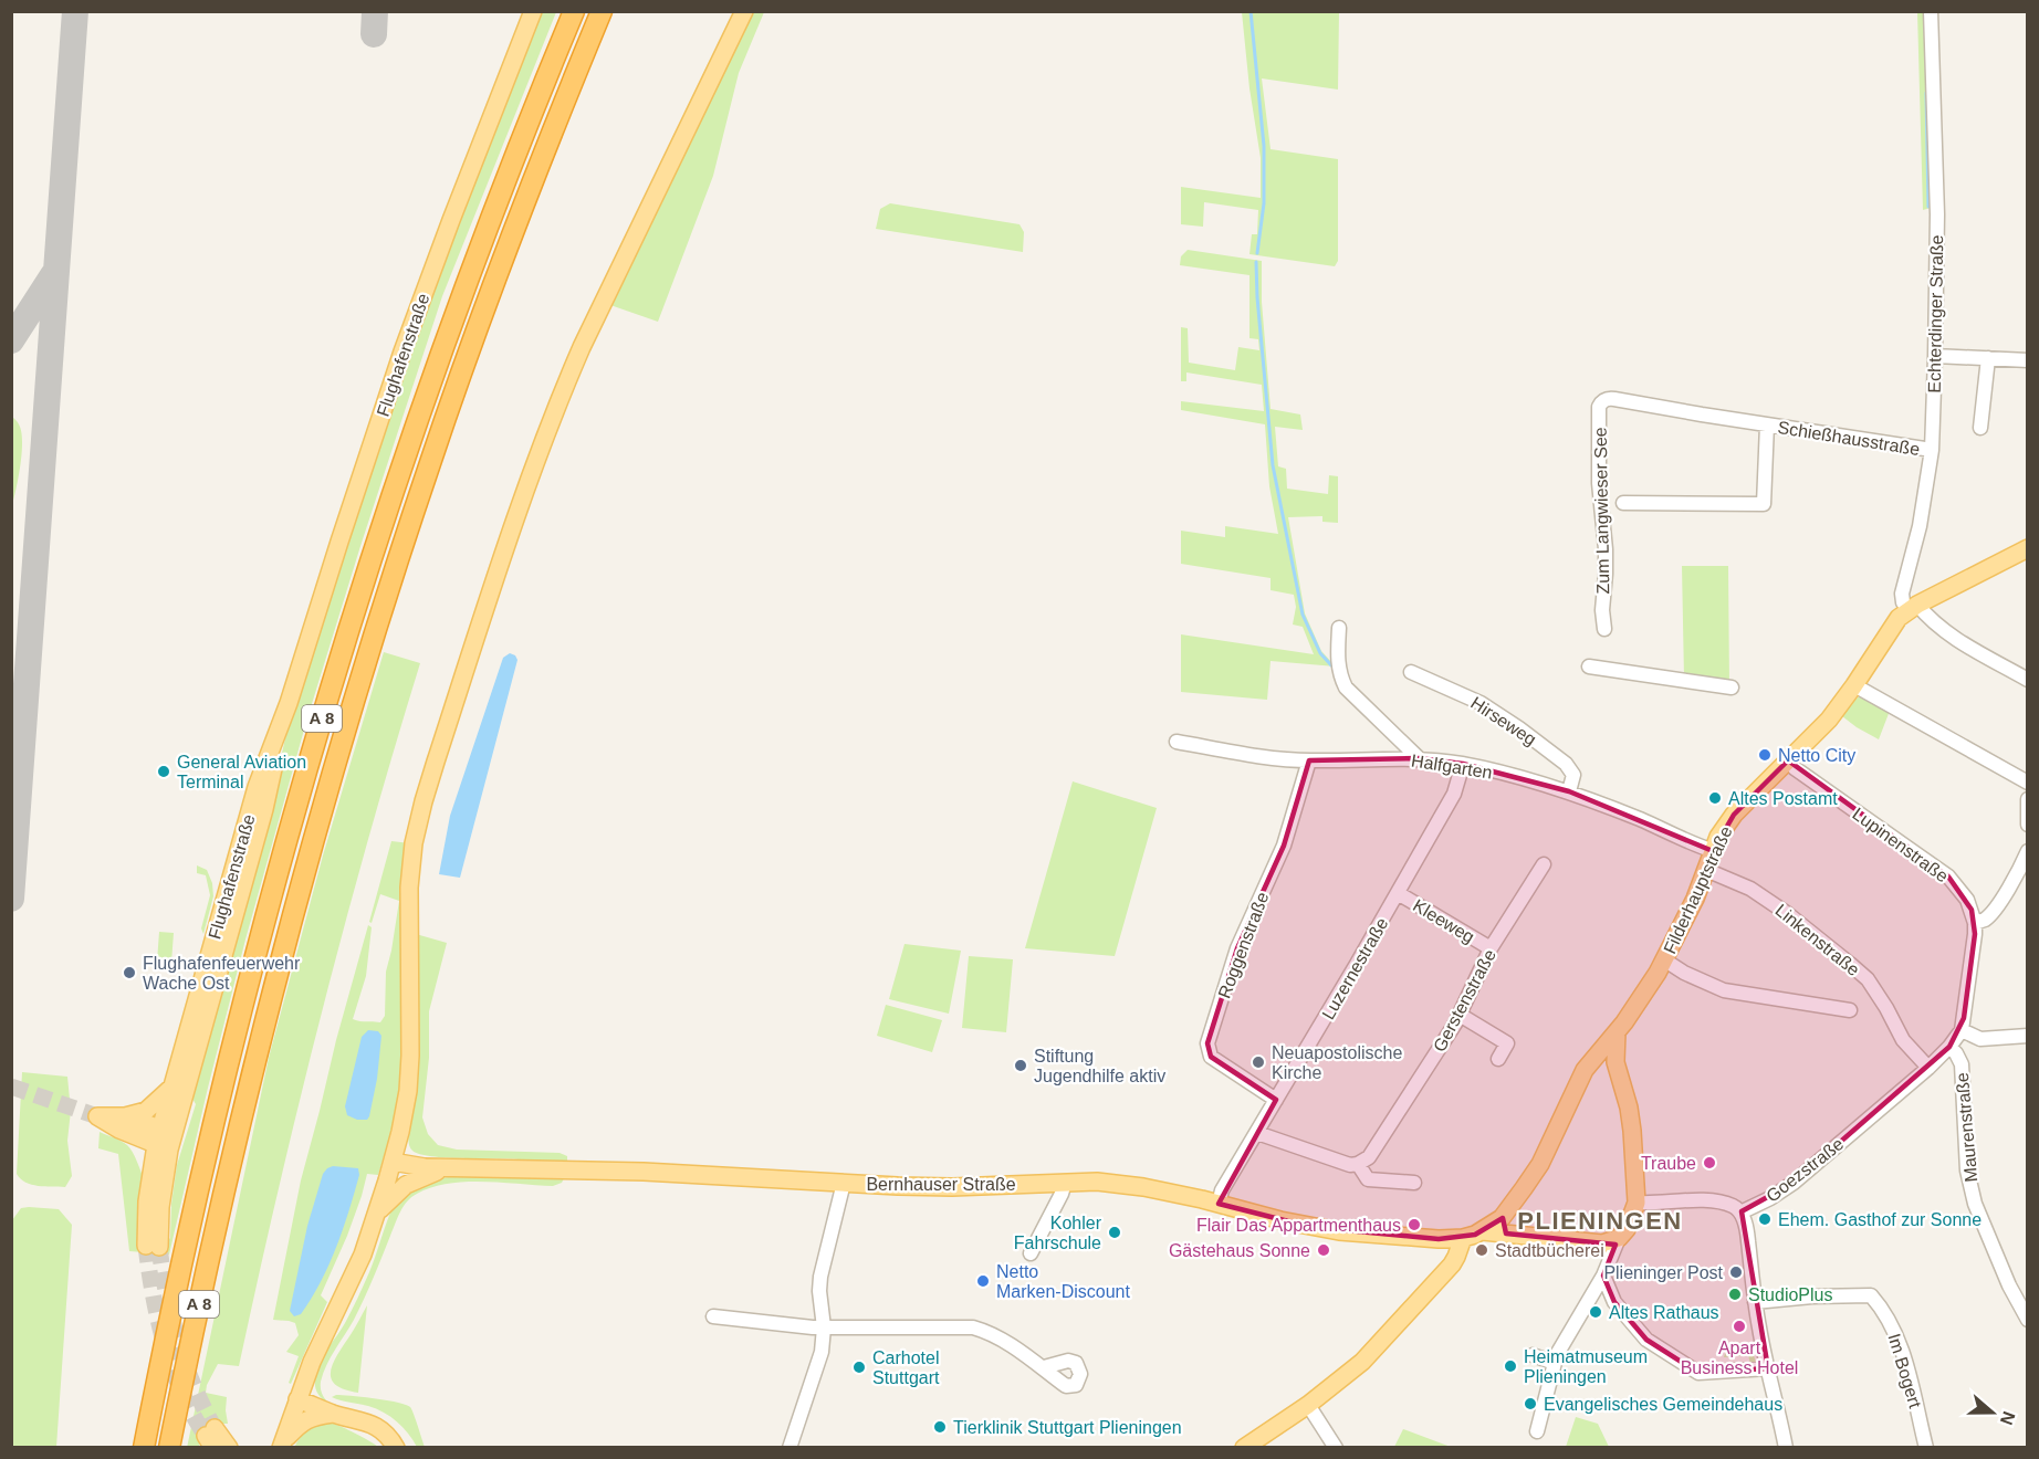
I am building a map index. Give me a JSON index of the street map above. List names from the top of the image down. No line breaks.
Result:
{"streets":{"highway":["A 8"],"main road":["Flughafenstraße","Filderhauptstraße","Bernhauser Straße"],"street":["Echterdinger Straße","Schießhausstraße","Zum Langwieser See","Hirseweg","Halfgarten","Lupinenstraße","Kleeweg","Linkenstraße","Roggenstraße","Luzernestraße","Gerstenstraße","Maurenstraße","Goezstraße","Im Bogert"]},"crossings":[["Echterdinger Straße","Schießhausstraße"],["Echterdinger Straße","Filderhauptstraße"],["Schießhausstraße","Zum Langwieser See"],["Hirseweg","Halfgarten"],["Halfgarten","Filderhauptstraße"],["Halfgarten","Roggenstraße"],["Halfgarten","Luzernestraße"],["Lupinenstraße","Filderhauptstraße"],["Lupinenstraße","Goezstraße"],["Filderhauptstraße","Linkenstraße"],["Filderhauptstraße","Bernhauser Straße"],["Kleeweg","Luzernestraße"],["Kleeweg","Gerstenstraße"],["Linkenstraße","Goezstraße"],["Roggenstraße","Luzernestraße"],["Luzernestraße","Bernhauser Straße"],["Maurenstraße","Goezstraße"]],"districts":["PLIENINGEN"],"places":["Netto City","General Aviation Terminal","Altes Postamt","Flughafenfeuerwehr Wache Ost","Neuapostolische Kirche","Stiftung Jugendhilfe aktiv","Traube","Ehem. Gasthof zur Sonne","Flair Das Appartmenthaus","Kohler Fahrschule","Gästehaus Sonne","Stadtbücherei","Plieninger Post","Netto Marken-Discount","StudioPlus","Altes Rathaus","Apart Business Hotel","Heimatmuseum Plieningen","Carhotel Stuttgart","Evangelisches Gemeindehaus","Tierklinik Stuttgart Plieningen"],"north":"right"}
